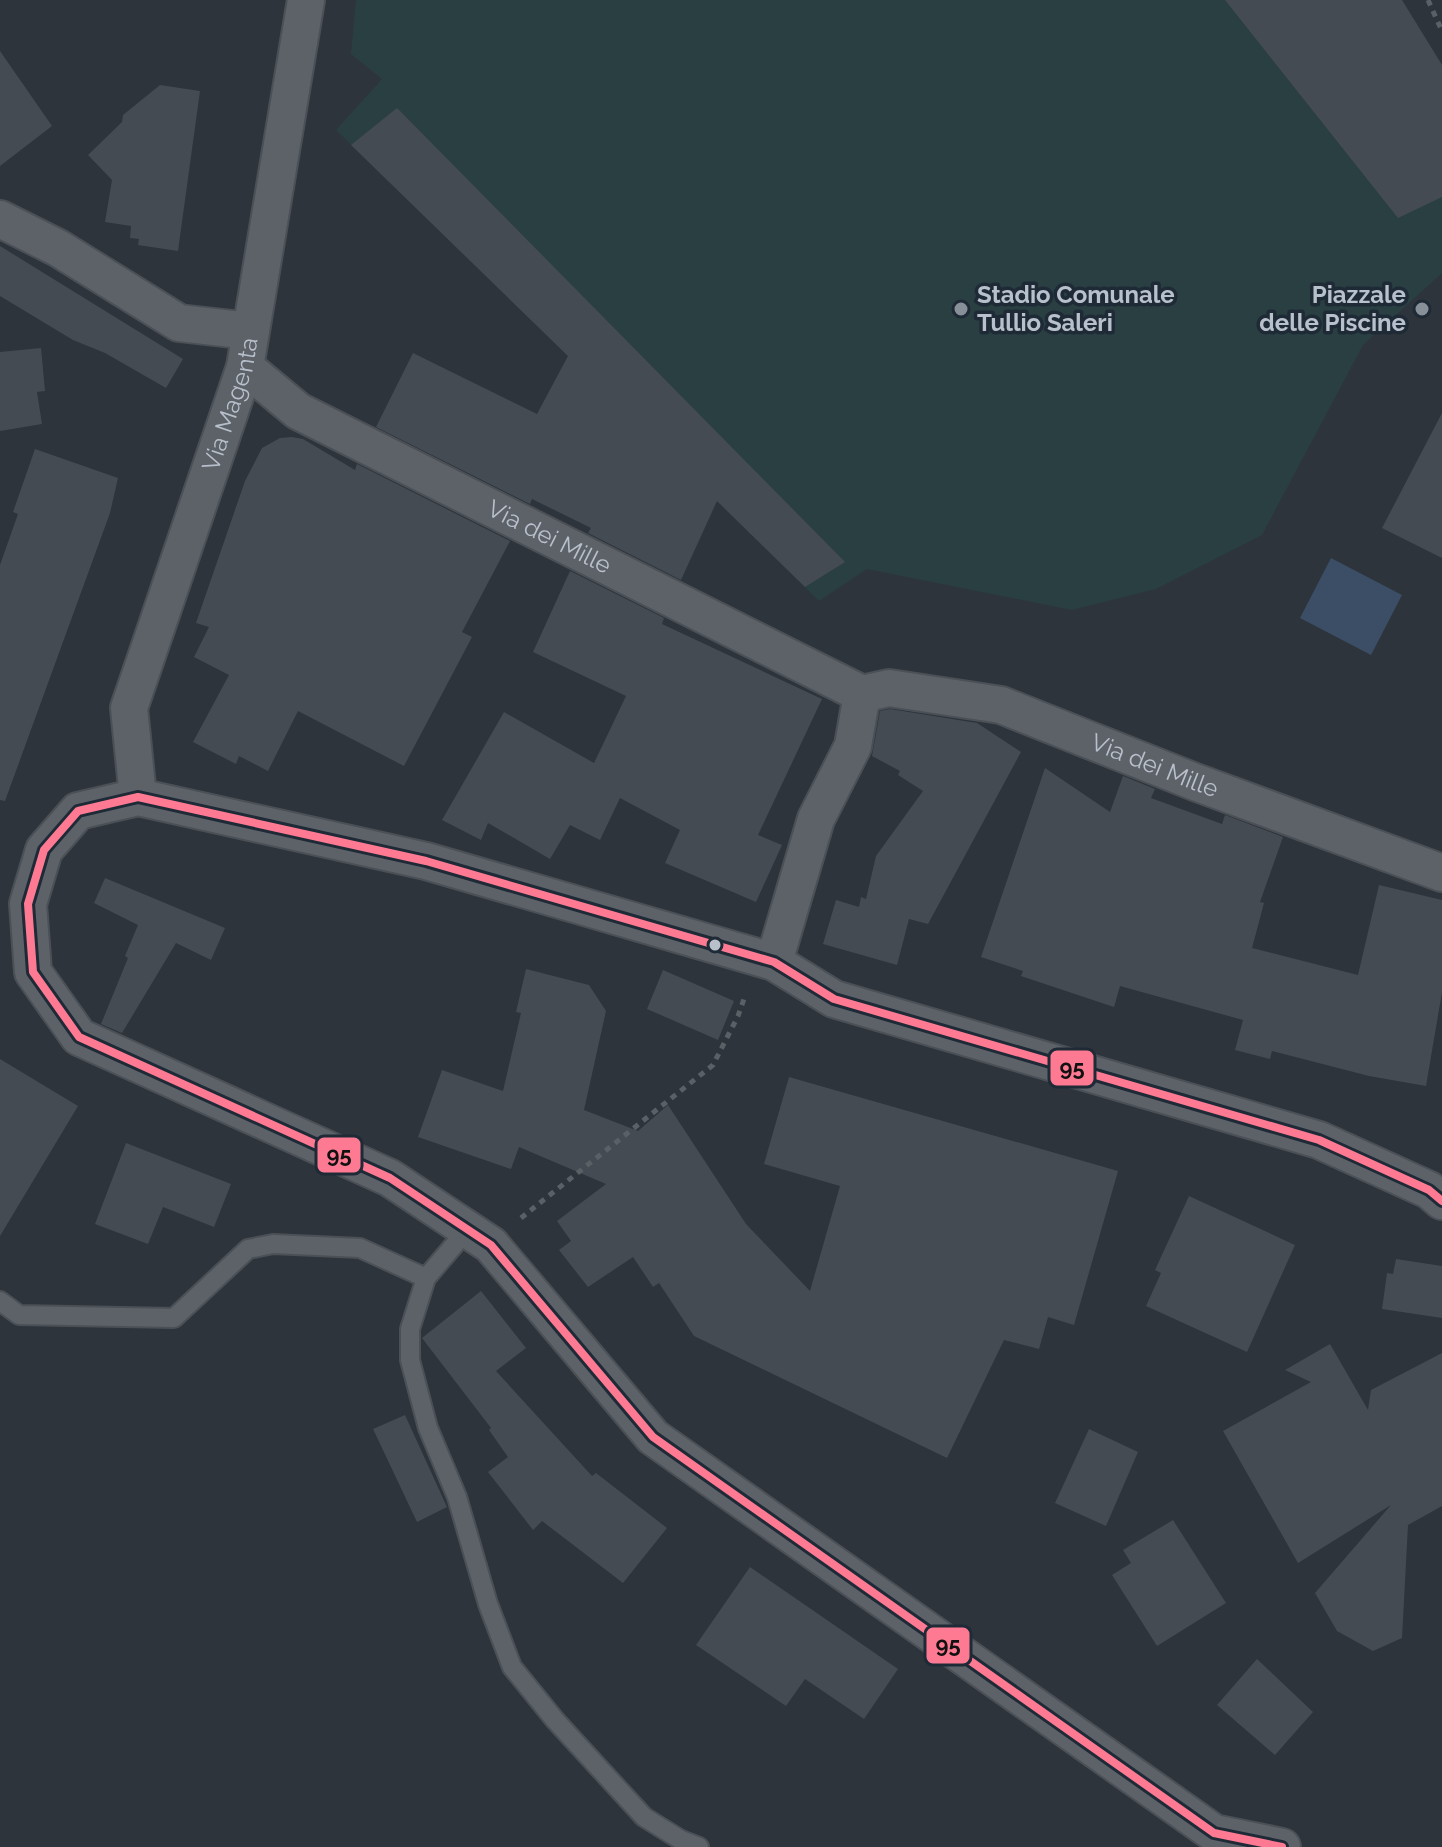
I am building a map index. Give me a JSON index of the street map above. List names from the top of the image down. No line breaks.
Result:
{"streets":{"street":["Via Magenta","Via dei Mille"]},"crossings":[["Via Magenta","Via dei Mille"]],"places":["Stadio Comunale Tullio Saleri","Piazzale delle Piscine"],"lines":["transit line 95"]}
